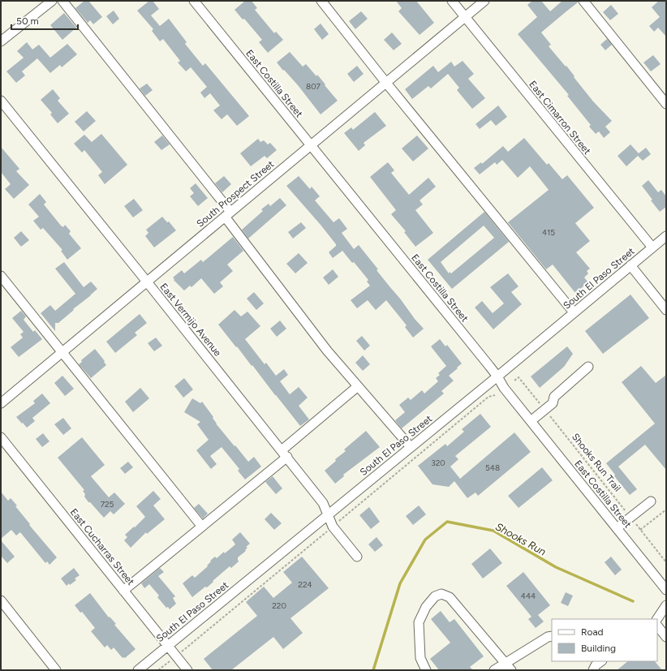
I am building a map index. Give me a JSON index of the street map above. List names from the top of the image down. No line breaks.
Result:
{"streets":{"street":["East Costilla Street","East Cimarron Street","South Prospect Street","South El Paso Street","East Vermijo Avenue","East Cucharras Street"],"path":["Shooks Run Trail"]},"crossings":[["East Costilla Street","South Prospect Street"],["East Costilla Street","South El Paso Street"],["East Cimarron Street","South Prospect Street"],["East Cimarron Street","South El Paso Street"],["South Prospect Street","East Vermijo Avenue"],["South El Paso Street","East Vermijo Avenue"],["South El Paso Street","East Cucharras Street"]],"water":["Shooks Run"],"house_numbers":["807","415","320","548","725","224","444","220"],"legend":["Road","Building"],"scale_bar":"50 m"}
